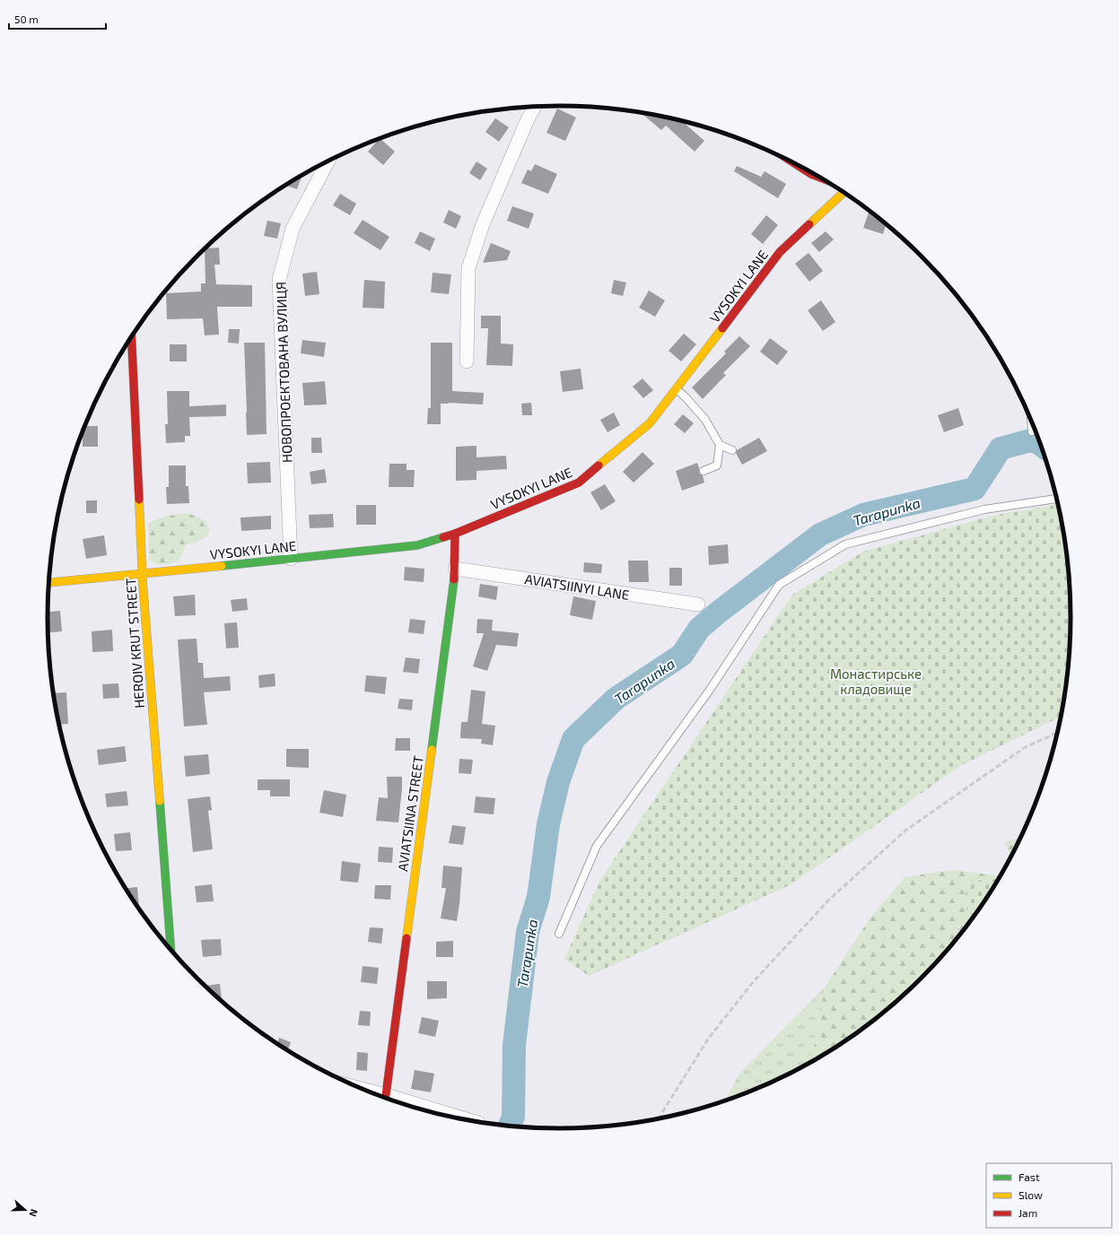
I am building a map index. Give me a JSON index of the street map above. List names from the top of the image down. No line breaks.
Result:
{"streets":{"street":["VYSOKYI LANE","НОВОПРОЕКТОВАНА ВУЛИЦЯ","AVIATSIINYI LANE","HEROIV KRUT STREET","AVIATSIINA STREET"]},"crossings":[["VYSOKYI LANE","НОВОПРОЕКТОВАНА ВУЛИЦЯ"],["VYSOKYI LANE","HEROIV KRUT STREET"],["VYSOKYI LANE","AVIATSIINA STREET"],["AVIATSIINYI LANE","AVIATSIINA STREET"]],"water":["Tarapunka"],"parks":["Монастирське кладовище"],"legend":["Fast","Slow","Jam"],"scale_bar":"50 m","north":"right"}
